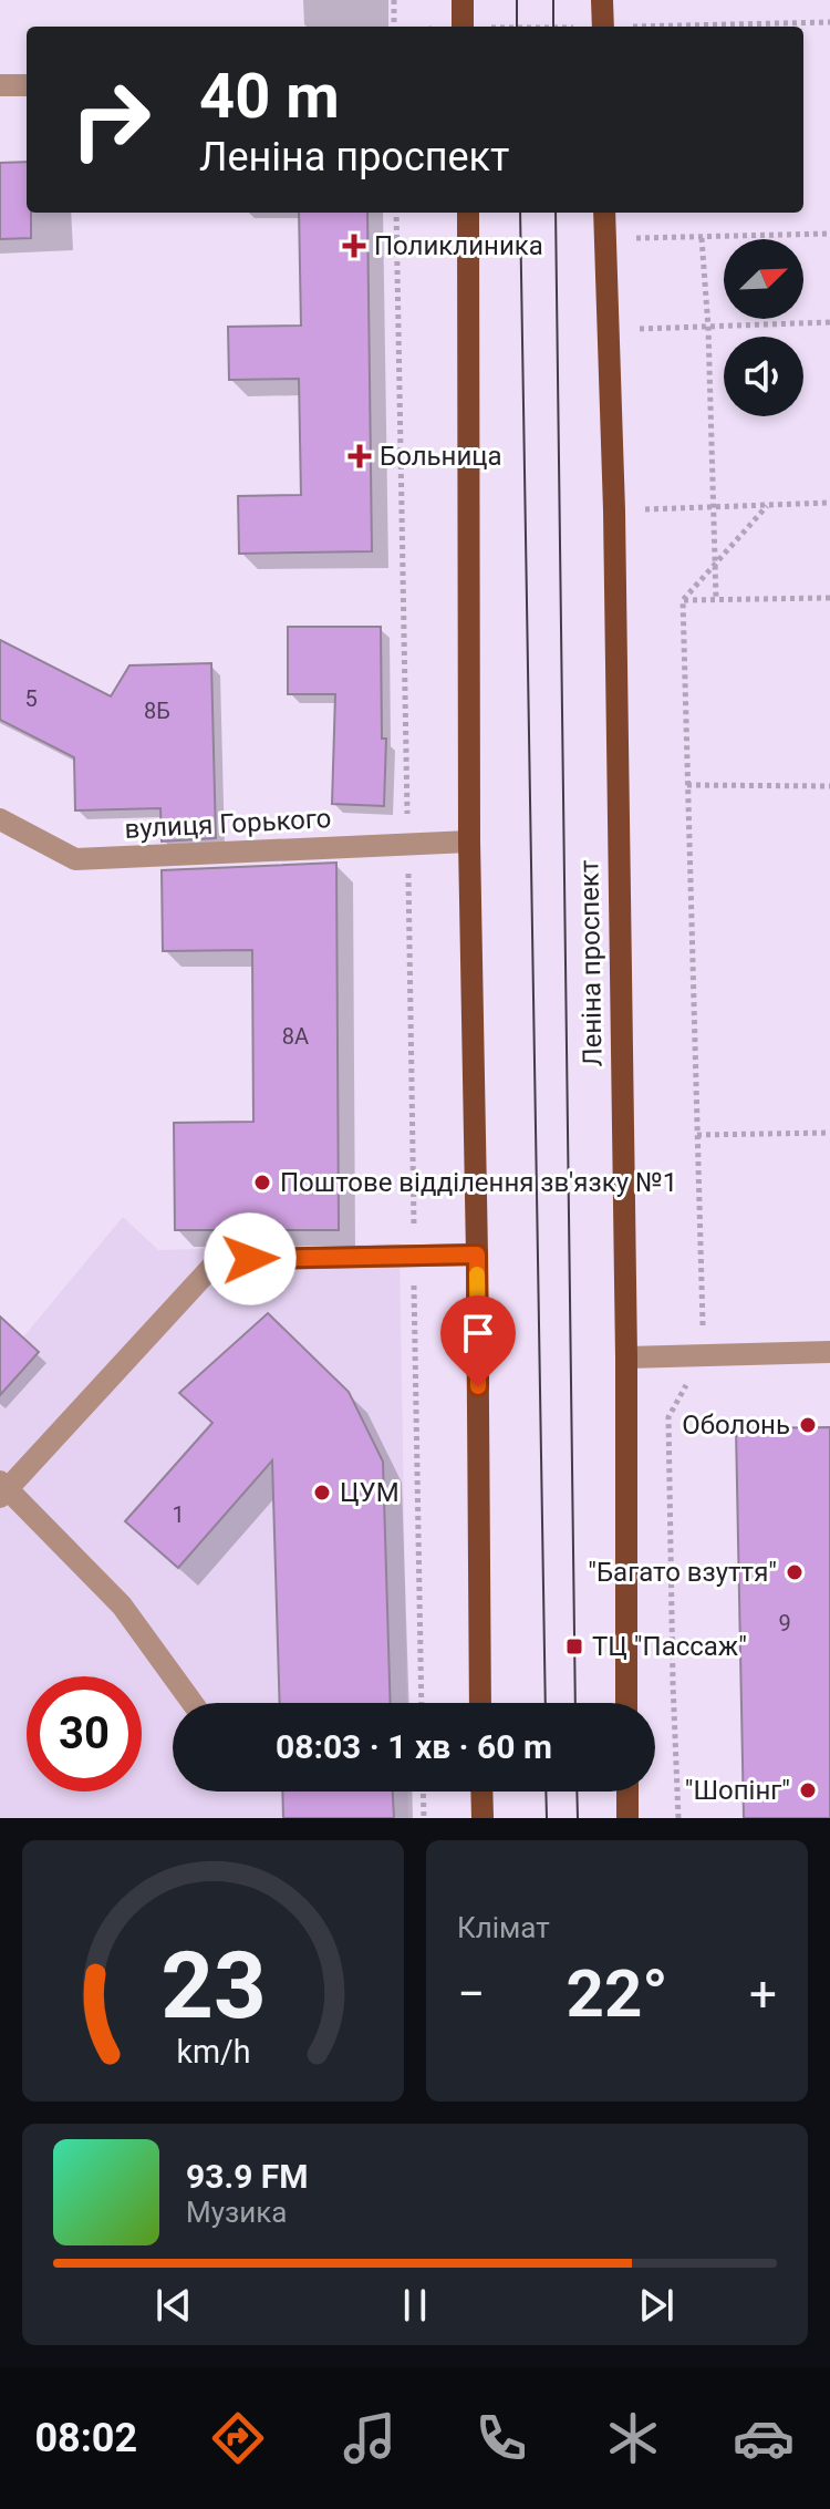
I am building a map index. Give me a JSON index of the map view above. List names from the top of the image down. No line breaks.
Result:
{"streets":{"main road":["Леніна проспект"],"street":["вулиця Горького"]},"places":{"health":["Поликлиника","Больница"],"other":["Поштове відділення зв'язку №1","Оболонь","ЦУМ","\"Багато взуття\"","\"Шопінг\""],"transit":["ТЦ \"Пассаж\""]},"house_numbers":["5","8Б","8А","1","9"],"north":"top right","page":{"turn":["40 m","Леніна проспект"],"limit":"30","trip":"08:03 · 1 хв · 60 m","tile":"Клімат","heat":["−","22°","+"],"song":["93.9 FM","Музика"],"tabs":"08:02","gauge":["23","km/h"]}}
